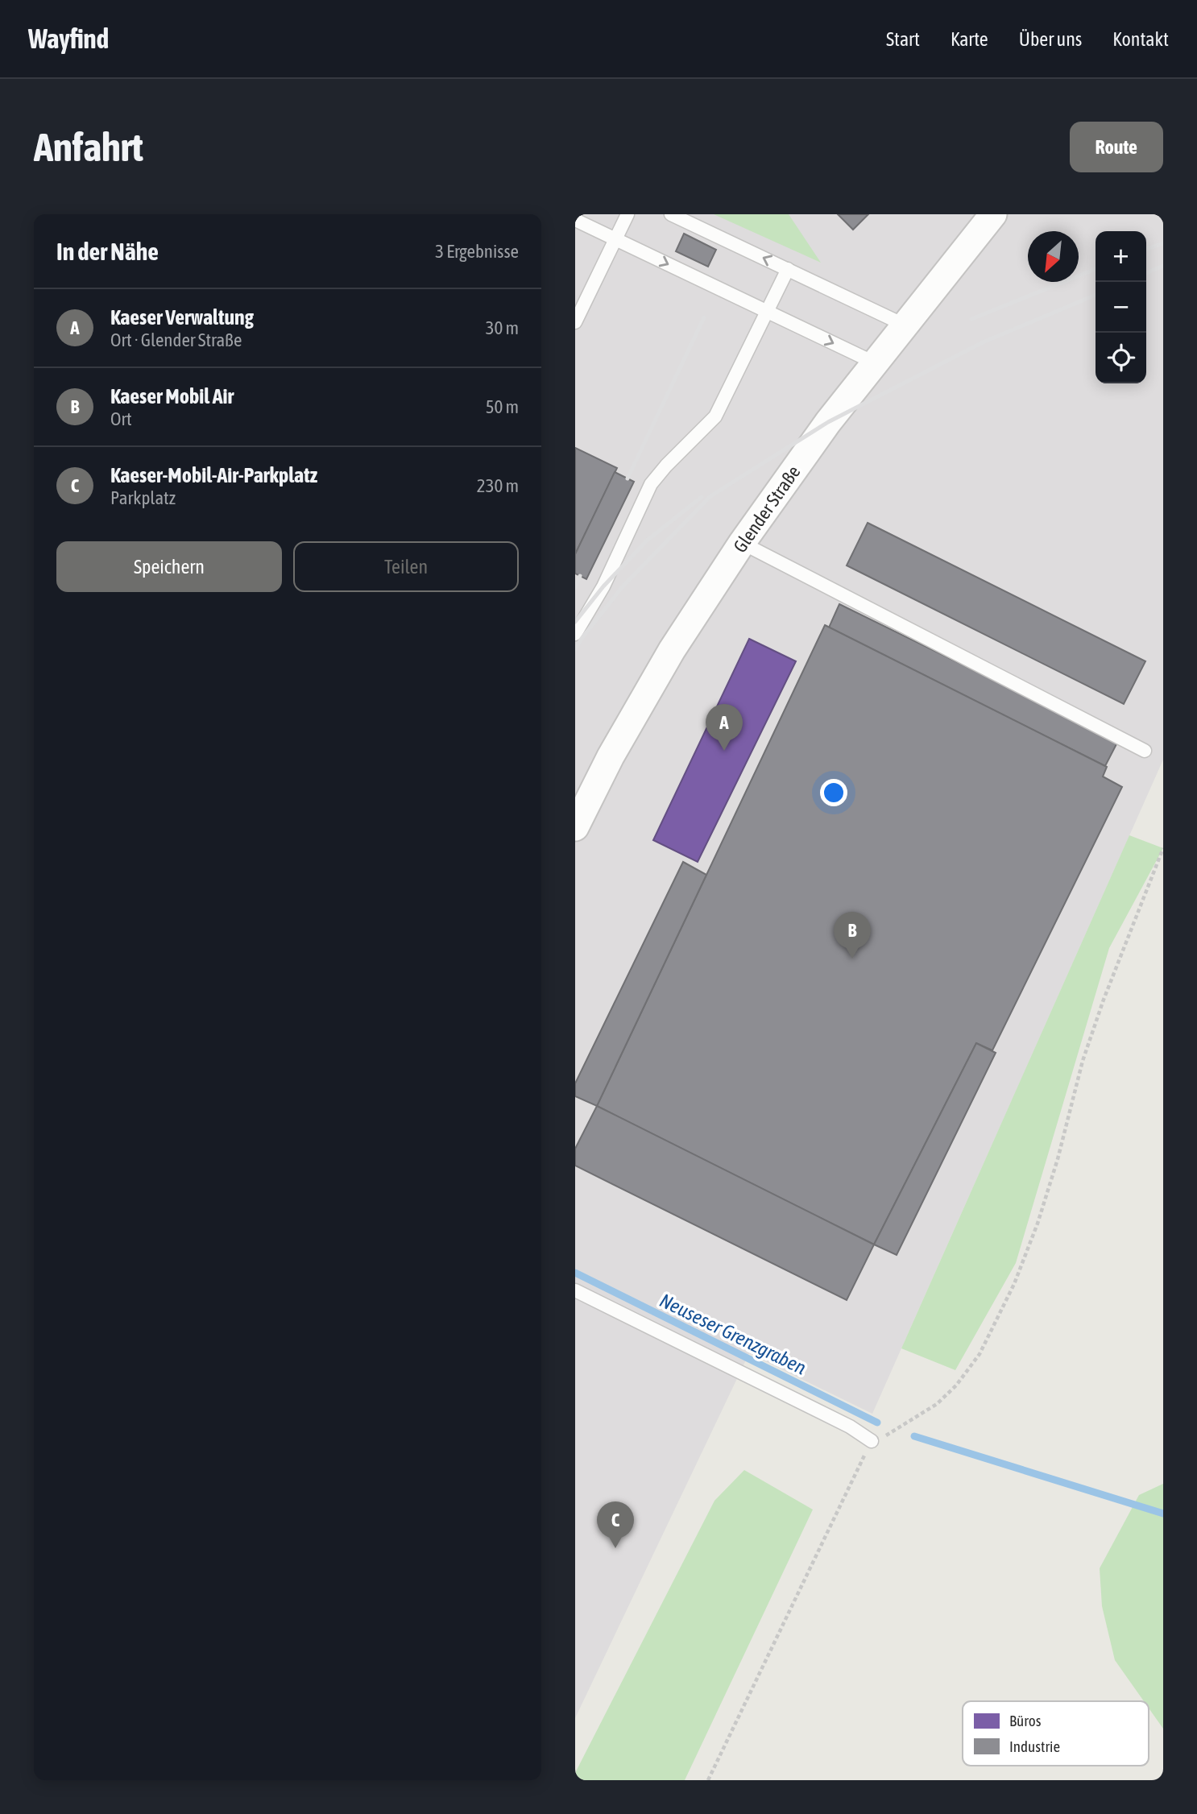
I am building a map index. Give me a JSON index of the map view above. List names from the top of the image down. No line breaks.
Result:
{"streets":{"street":["Glender Straße"]},"water":["Neuseser Grenzgraben"],"legend":["Büros","Industrie"],"north":"bottom left","page":{"header":"Wayfind","nav":["Start","Karte","Über uns","Kontakt"],"buttons":["Route",["Speichern","Teilen"]],"title":"Anfahrt","heading":["In der Nähe","3 Ergebnisse"],"map_buttons":["+","−"],"list":[{"mark":"A","name":"Kaeser Verwaltung","note":"Ort · Glender Straße","value":"30 m"},{"mark":"B","name":"Kaeser Mobil Air","note":"Ort","value":"50 m"},{"mark":"C","name":"Kaeser-Mobil-Air-Parkplatz","note":"Parkplatz","value":"230 m"}],"pins":["A","B","C"]}}
